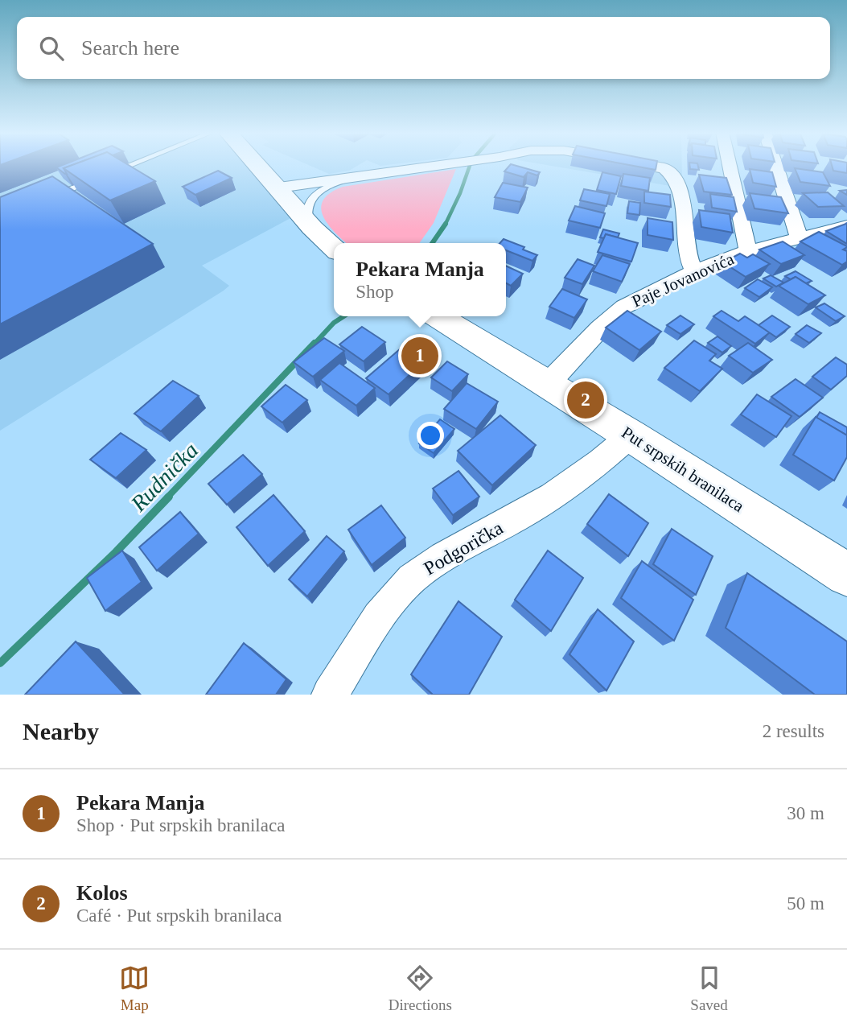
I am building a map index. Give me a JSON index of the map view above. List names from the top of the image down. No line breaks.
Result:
{"streets":{"main road":["Put srpskih branilaca"],"street":["Paje Jovanovića","Podgorička"]},"crossings":[["Paje Jovanovića","Put srpskih branilaca"],["Put srpskih branilaca","Podgorička"]],"water":["Rudnička"],"page":{"search":"Search here","popup":["Pekara Manja","Shop"],"pins":["1","2"],"heading":["Nearby","2 results"],"list":[{"mark":"1","name":"Pekara Manja","note":"Shop · Put srpskih branilaca","value":"30 m"},{"mark":"2","name":"Kolos","note":"Café · Put srpskih branilaca","value":"50 m"}],"nav":["Map","Directions","Saved"]}}
